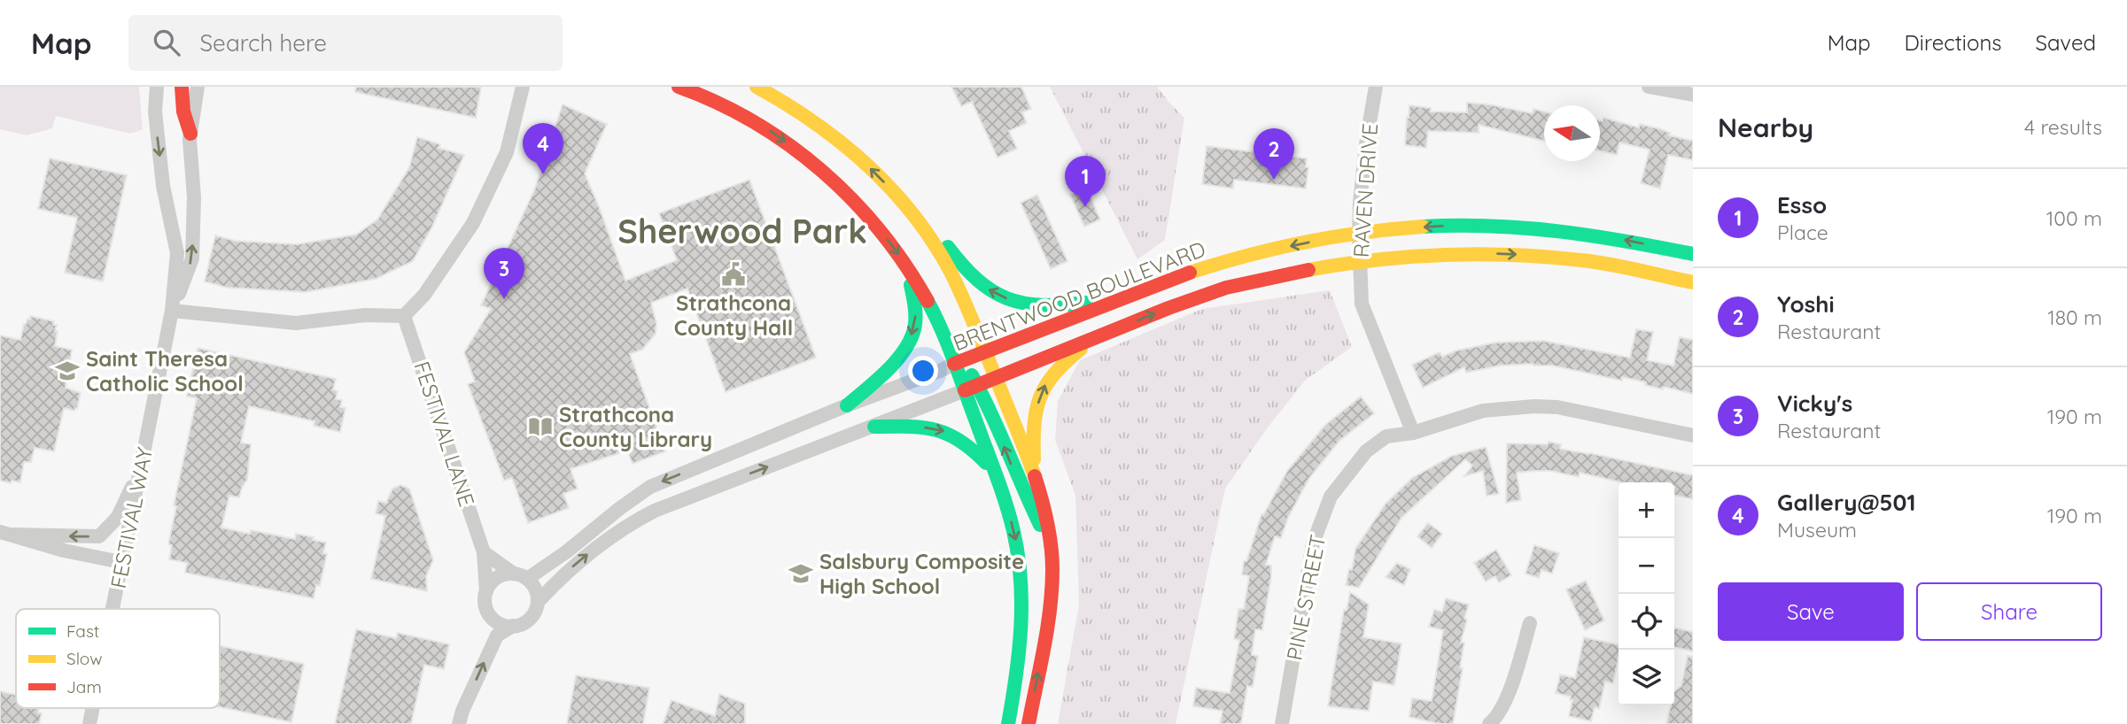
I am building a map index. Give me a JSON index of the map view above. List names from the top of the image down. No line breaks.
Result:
{"streets":{"main road":["BRENTWOOD BOULEVARD"],"street":["RAVEN DRIVE","FESTIVAL LANE","FESTIVAL WAY","PINE STREET"]},"crossings":[["RAVEN DRIVE","BRENTWOOD BOULEVARD"],["RAVEN DRIVE","PINE STREET"],["BRENTWOOD BOULEVARD","FESTIVAL LANE"]],"districts":["Sherwood Park"],"places":{"public building":["Strathcona County Hall"],"school or university":["Saint Theresa Catholic School","Salsbury Composite High School"],"library":["Strathcona County Library"]},"legend":["Fast","Slow","Jam"],"north":"left","page":{"header":"Map","search":"Search here","nav":["Map","Directions","Saved"],"heading":["Nearby","4 results"],"pins":["4","2","1","3"],"list":[{"mark":"1","name":"Esso","note":"Place","value":"100 m"},{"mark":"2","name":"Yoshi","note":"Restaurant","value":"180 m"},{"mark":"3","name":"Vicky's","note":"Restaurant","value":"190 m"},{"mark":"4","name":"Gallery@501","note":"Museum","value":"190 m"}],"map_buttons":["+","−"],"buttons":["Save","Share"]}}
